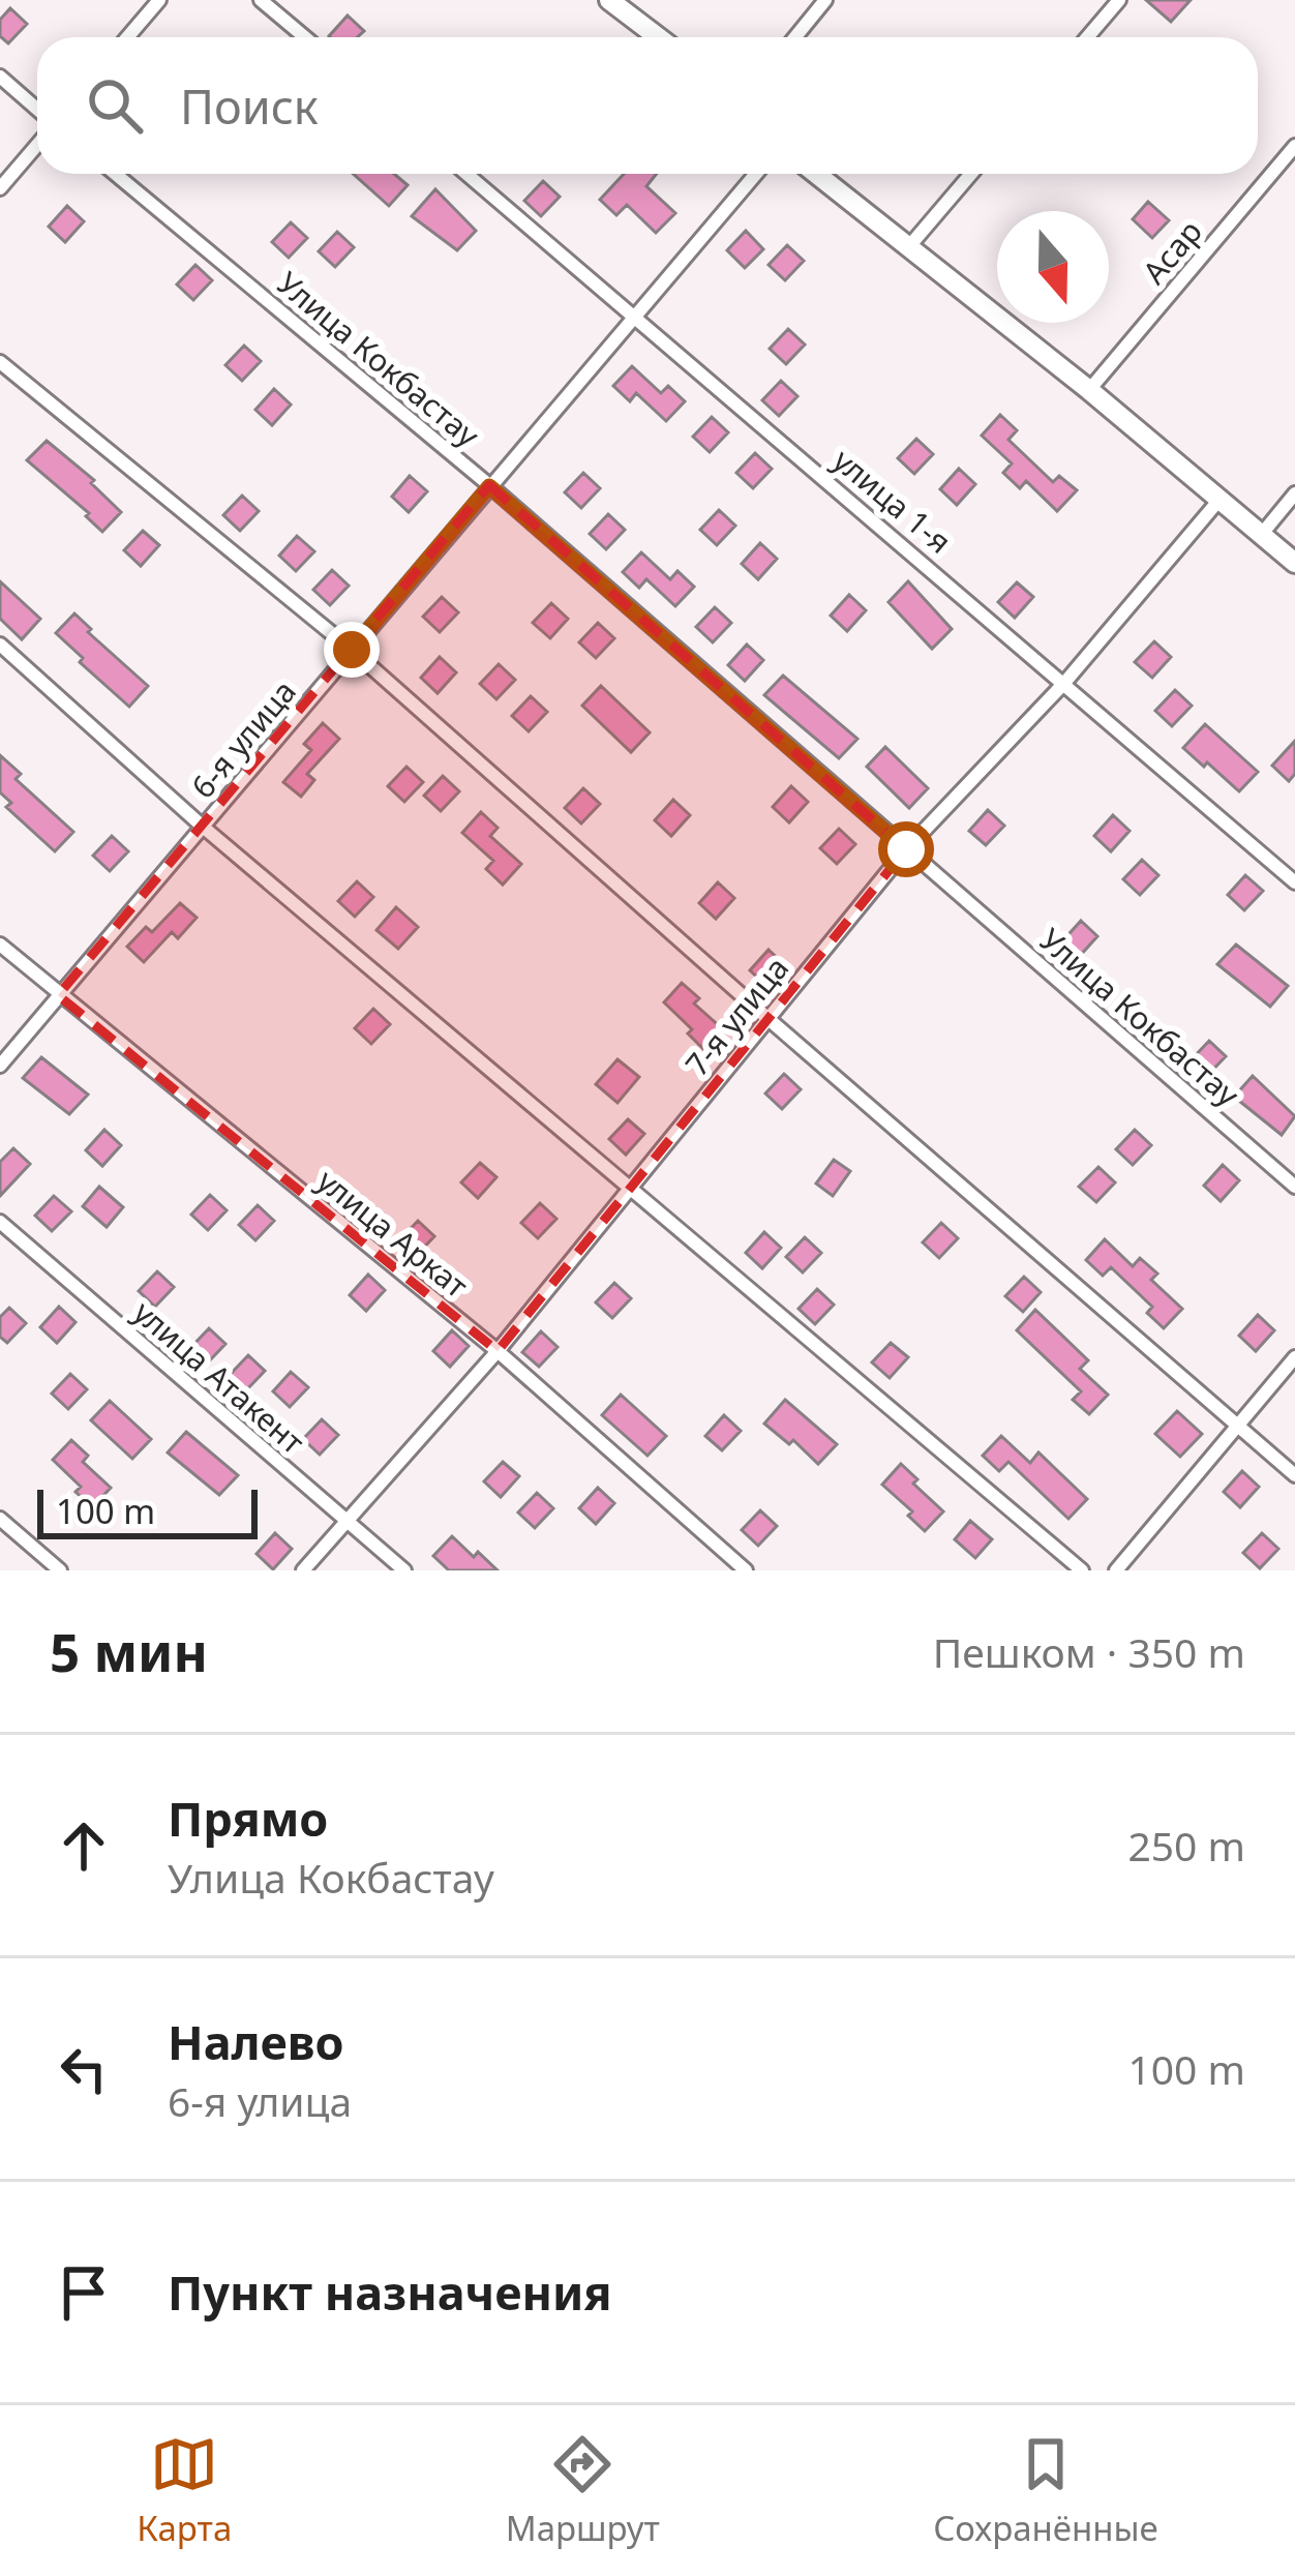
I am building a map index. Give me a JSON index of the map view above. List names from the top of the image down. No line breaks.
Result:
{"streets":{"street":["Асар","Улица Кокбастау","улица 1-я","6-я улица","7-я улица","улица Аркат","улица Атакент"]},"crossings":[["Улица Кокбастау","6-я улица"],["Улица Кокбастау","7-я улица"],["улица 1-я","6-я улица"],["улица 1-я","7-я улица"],["6-я улица","улица Аркат"],["7-я улица","улица Аркат"],["7-я улица","улица Атакент"]],"scale_bar":"100 m","north":"bottom","page":{"search":"Поиск","scale":"100 m","heading":["5 мин","Пешком · 350 m"],"list":[["Прямо","Улица Кокбастау","250 m"],["Налево","6-я улица","100 m"],"Пункт назначения"],"nav":["Карта","Маршрут","Сохранённые"]}}
